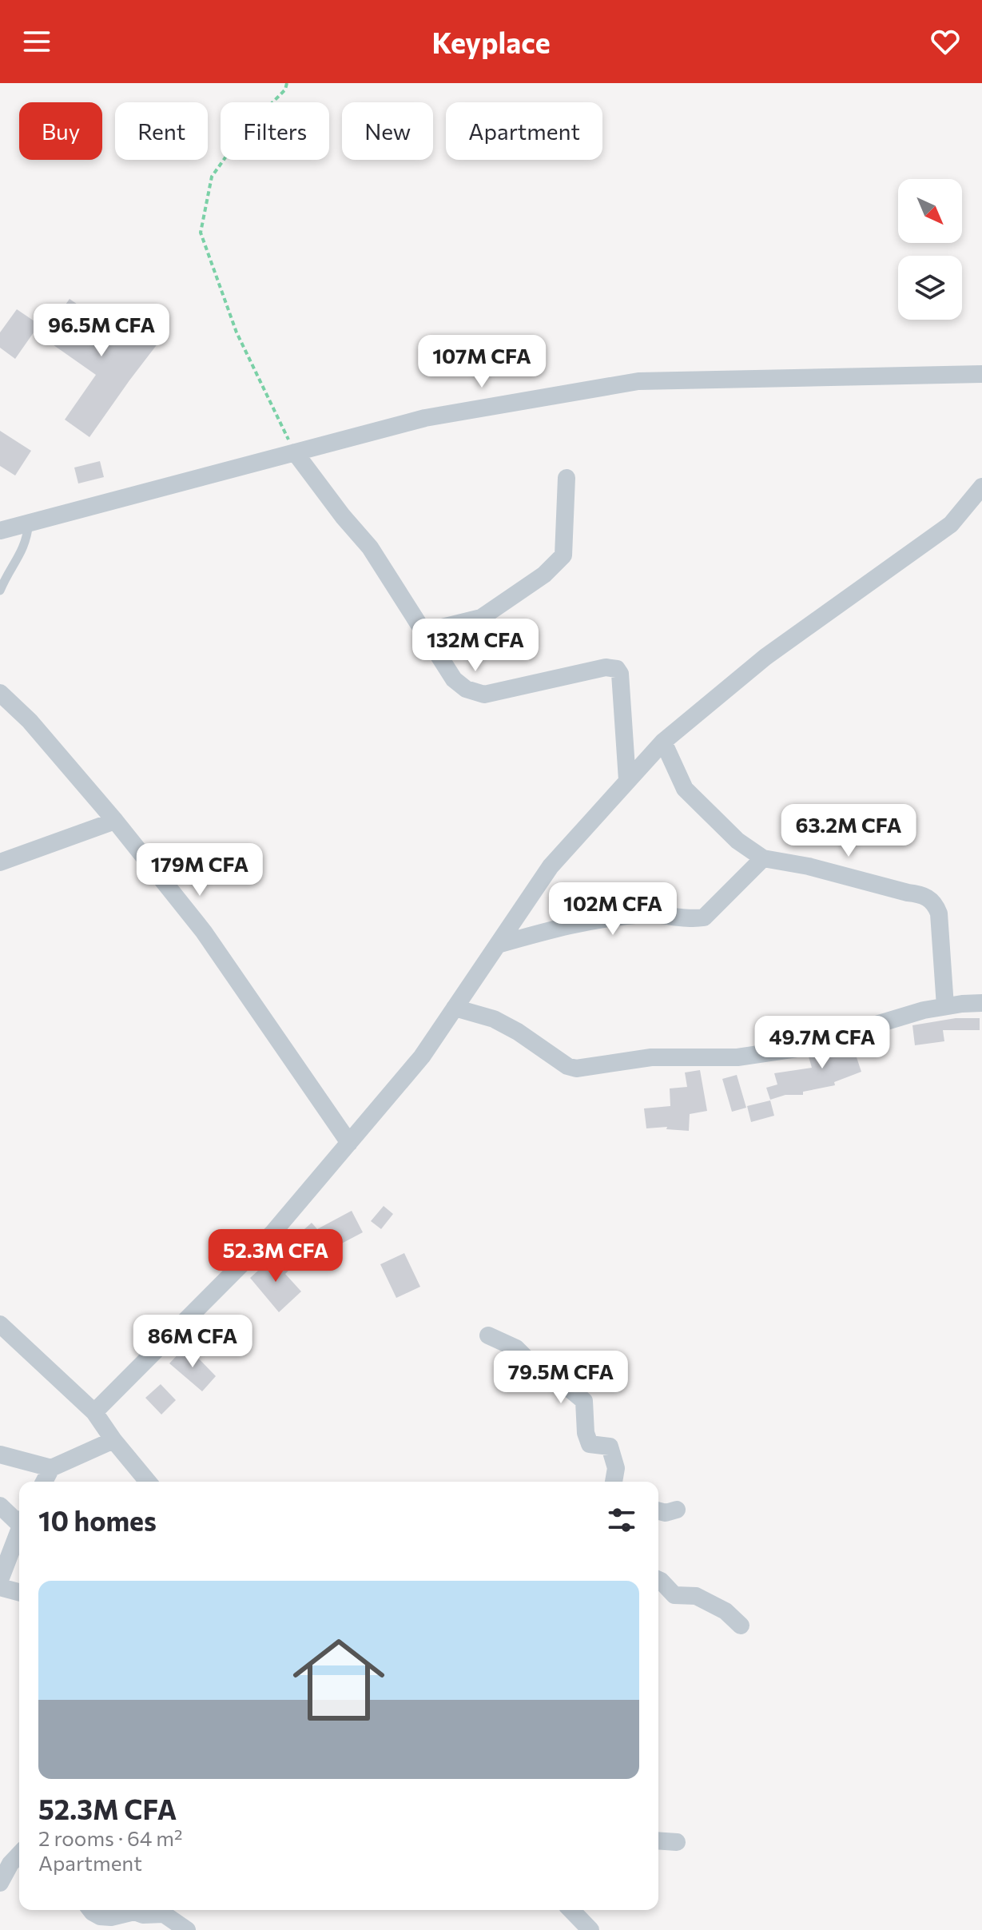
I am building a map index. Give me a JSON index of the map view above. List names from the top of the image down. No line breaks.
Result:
{"north":"bottom right","page":{"header":"Keyplace","chip":["Buy","Rent","Filters","New","Apartment"],"price":["96.5M CFA","107M CFA","132M CFA","63.2M CFA","179M CFA","102M CFA","49.7M CFA","52.3M CFA","86M CFA","79.5M CFA"],"heading":"10 homes","list":[{"name":"52.3M CFA","note":"2 rooms · 64 m² · Apartment"}]}}
